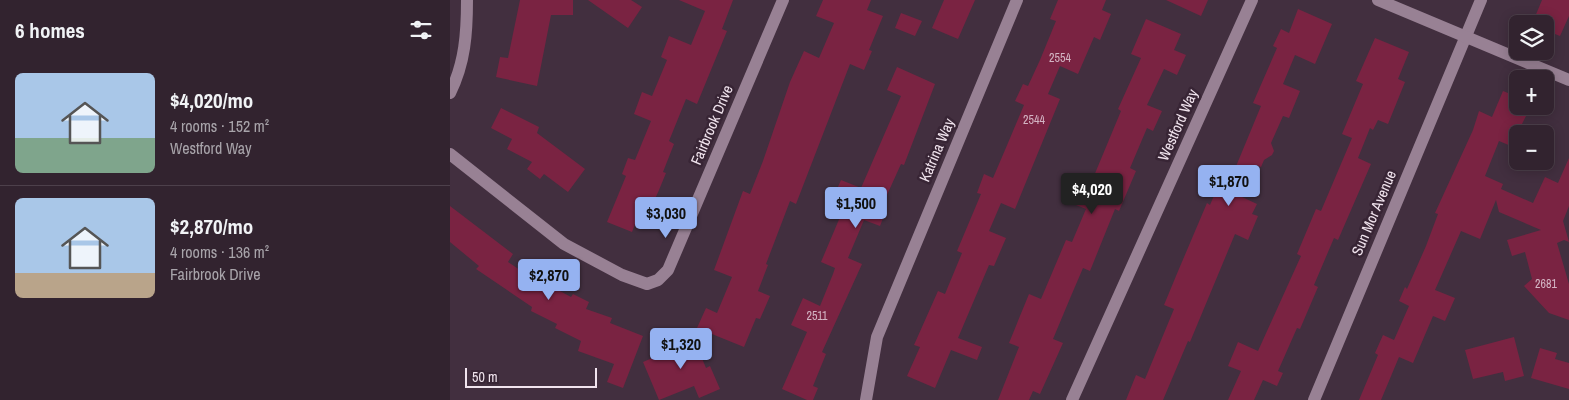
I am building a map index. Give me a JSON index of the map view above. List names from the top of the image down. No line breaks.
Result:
{"streets":{"street":["Fairbrook Drive","Westford Way","Katrina Way","Sun Mor Avenue"]},"house_numbers":["2554","2544","2681","2511"],"scale_bar":"50 m","page":{"heading":"6 homes","map_buttons":["+","−"],"list":[{"name":"$4,020/mo","note":"4 rooms · 152 m² · Westford Way"},{"name":"$2,870/mo","note":"4 rooms · 136 m² · Fairbrook Drive"}],"price":["$1,870","$4,020","$1,500","$3,030","$2,870","$1,320"],"scale":"50 m"}}
